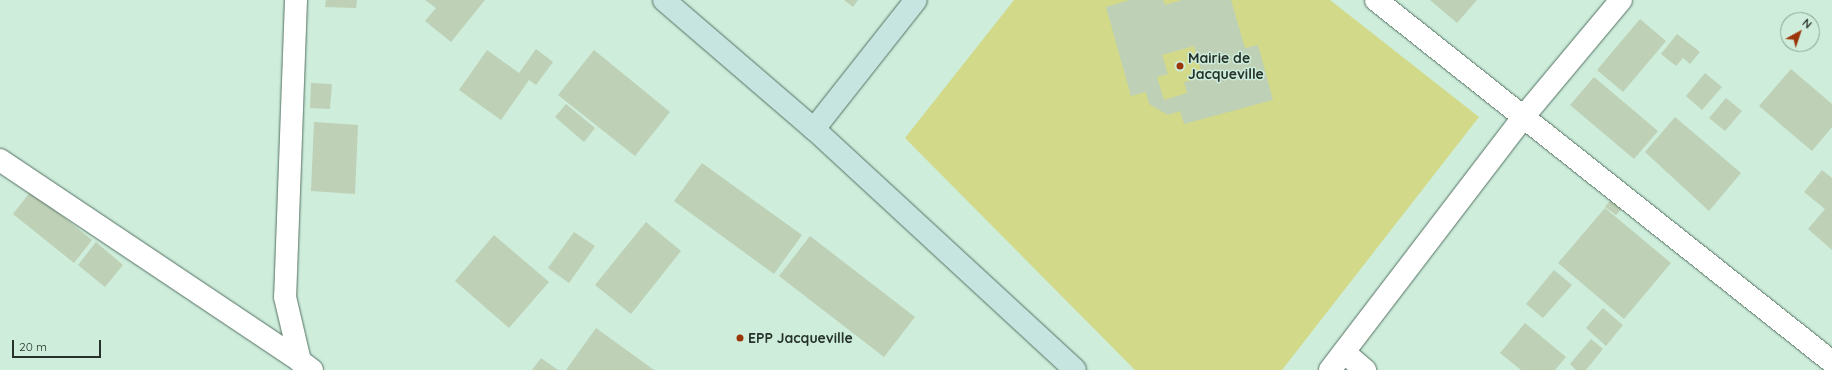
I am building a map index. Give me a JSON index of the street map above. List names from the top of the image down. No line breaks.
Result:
{"places":["Mairie de Jacqueville","EPP Jacqueville"],"scale_bar":"20 m","north":"top right"}
